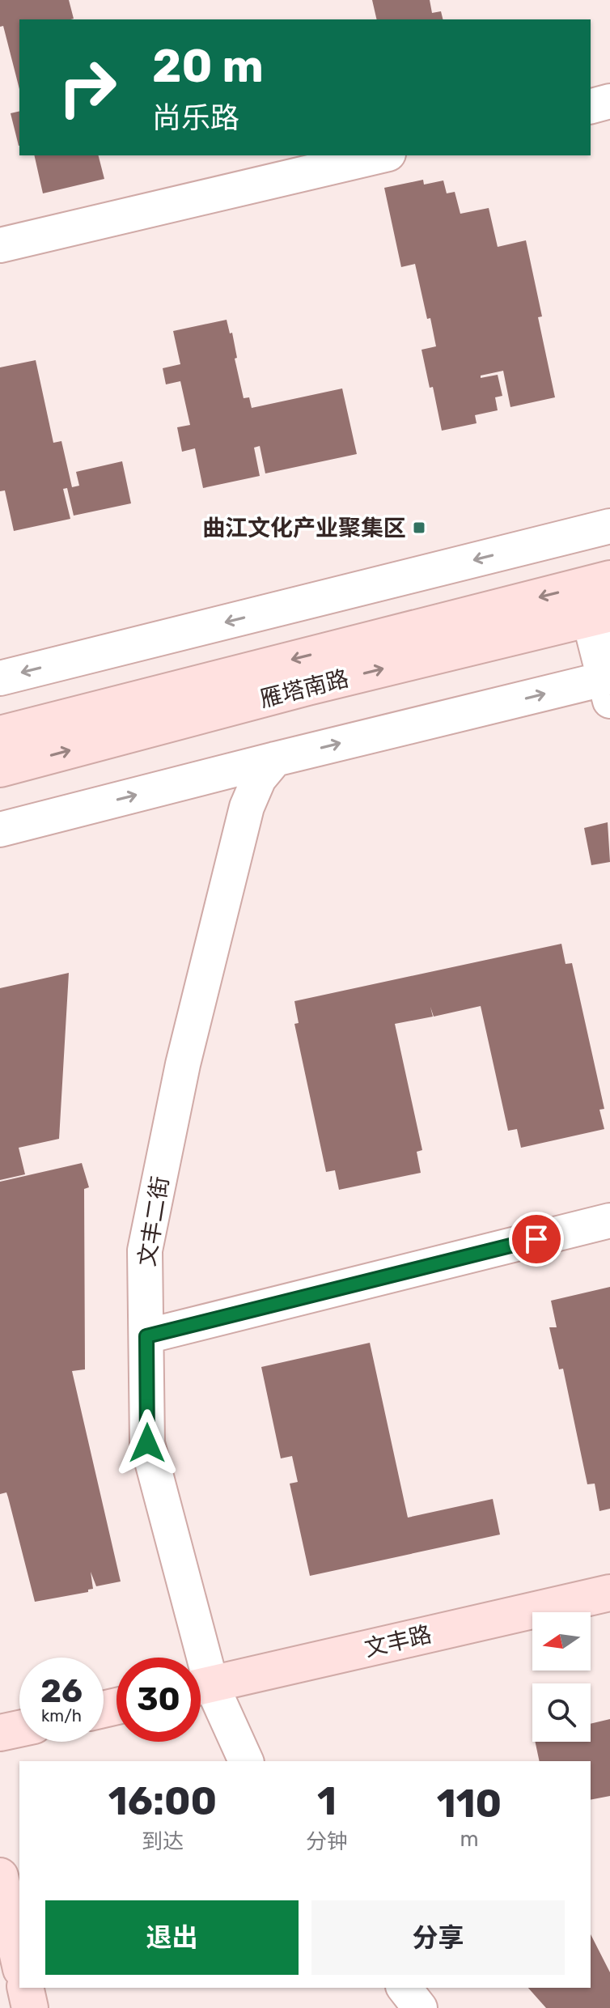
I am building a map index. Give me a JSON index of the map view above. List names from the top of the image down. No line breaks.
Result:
{"streets":{"main road":["雁塔南路","文丰路"],"street":["文丰二街"]},"places":{"transit":["曲江文化产业聚集区"]},"north":"left","page":{"turn":["20 m","尚乐路"],"speed":"26 km/h","limit":"30","eta":["16:00","到达","1","分钟","110","m"],"buttons":["退出","分享"]}}
